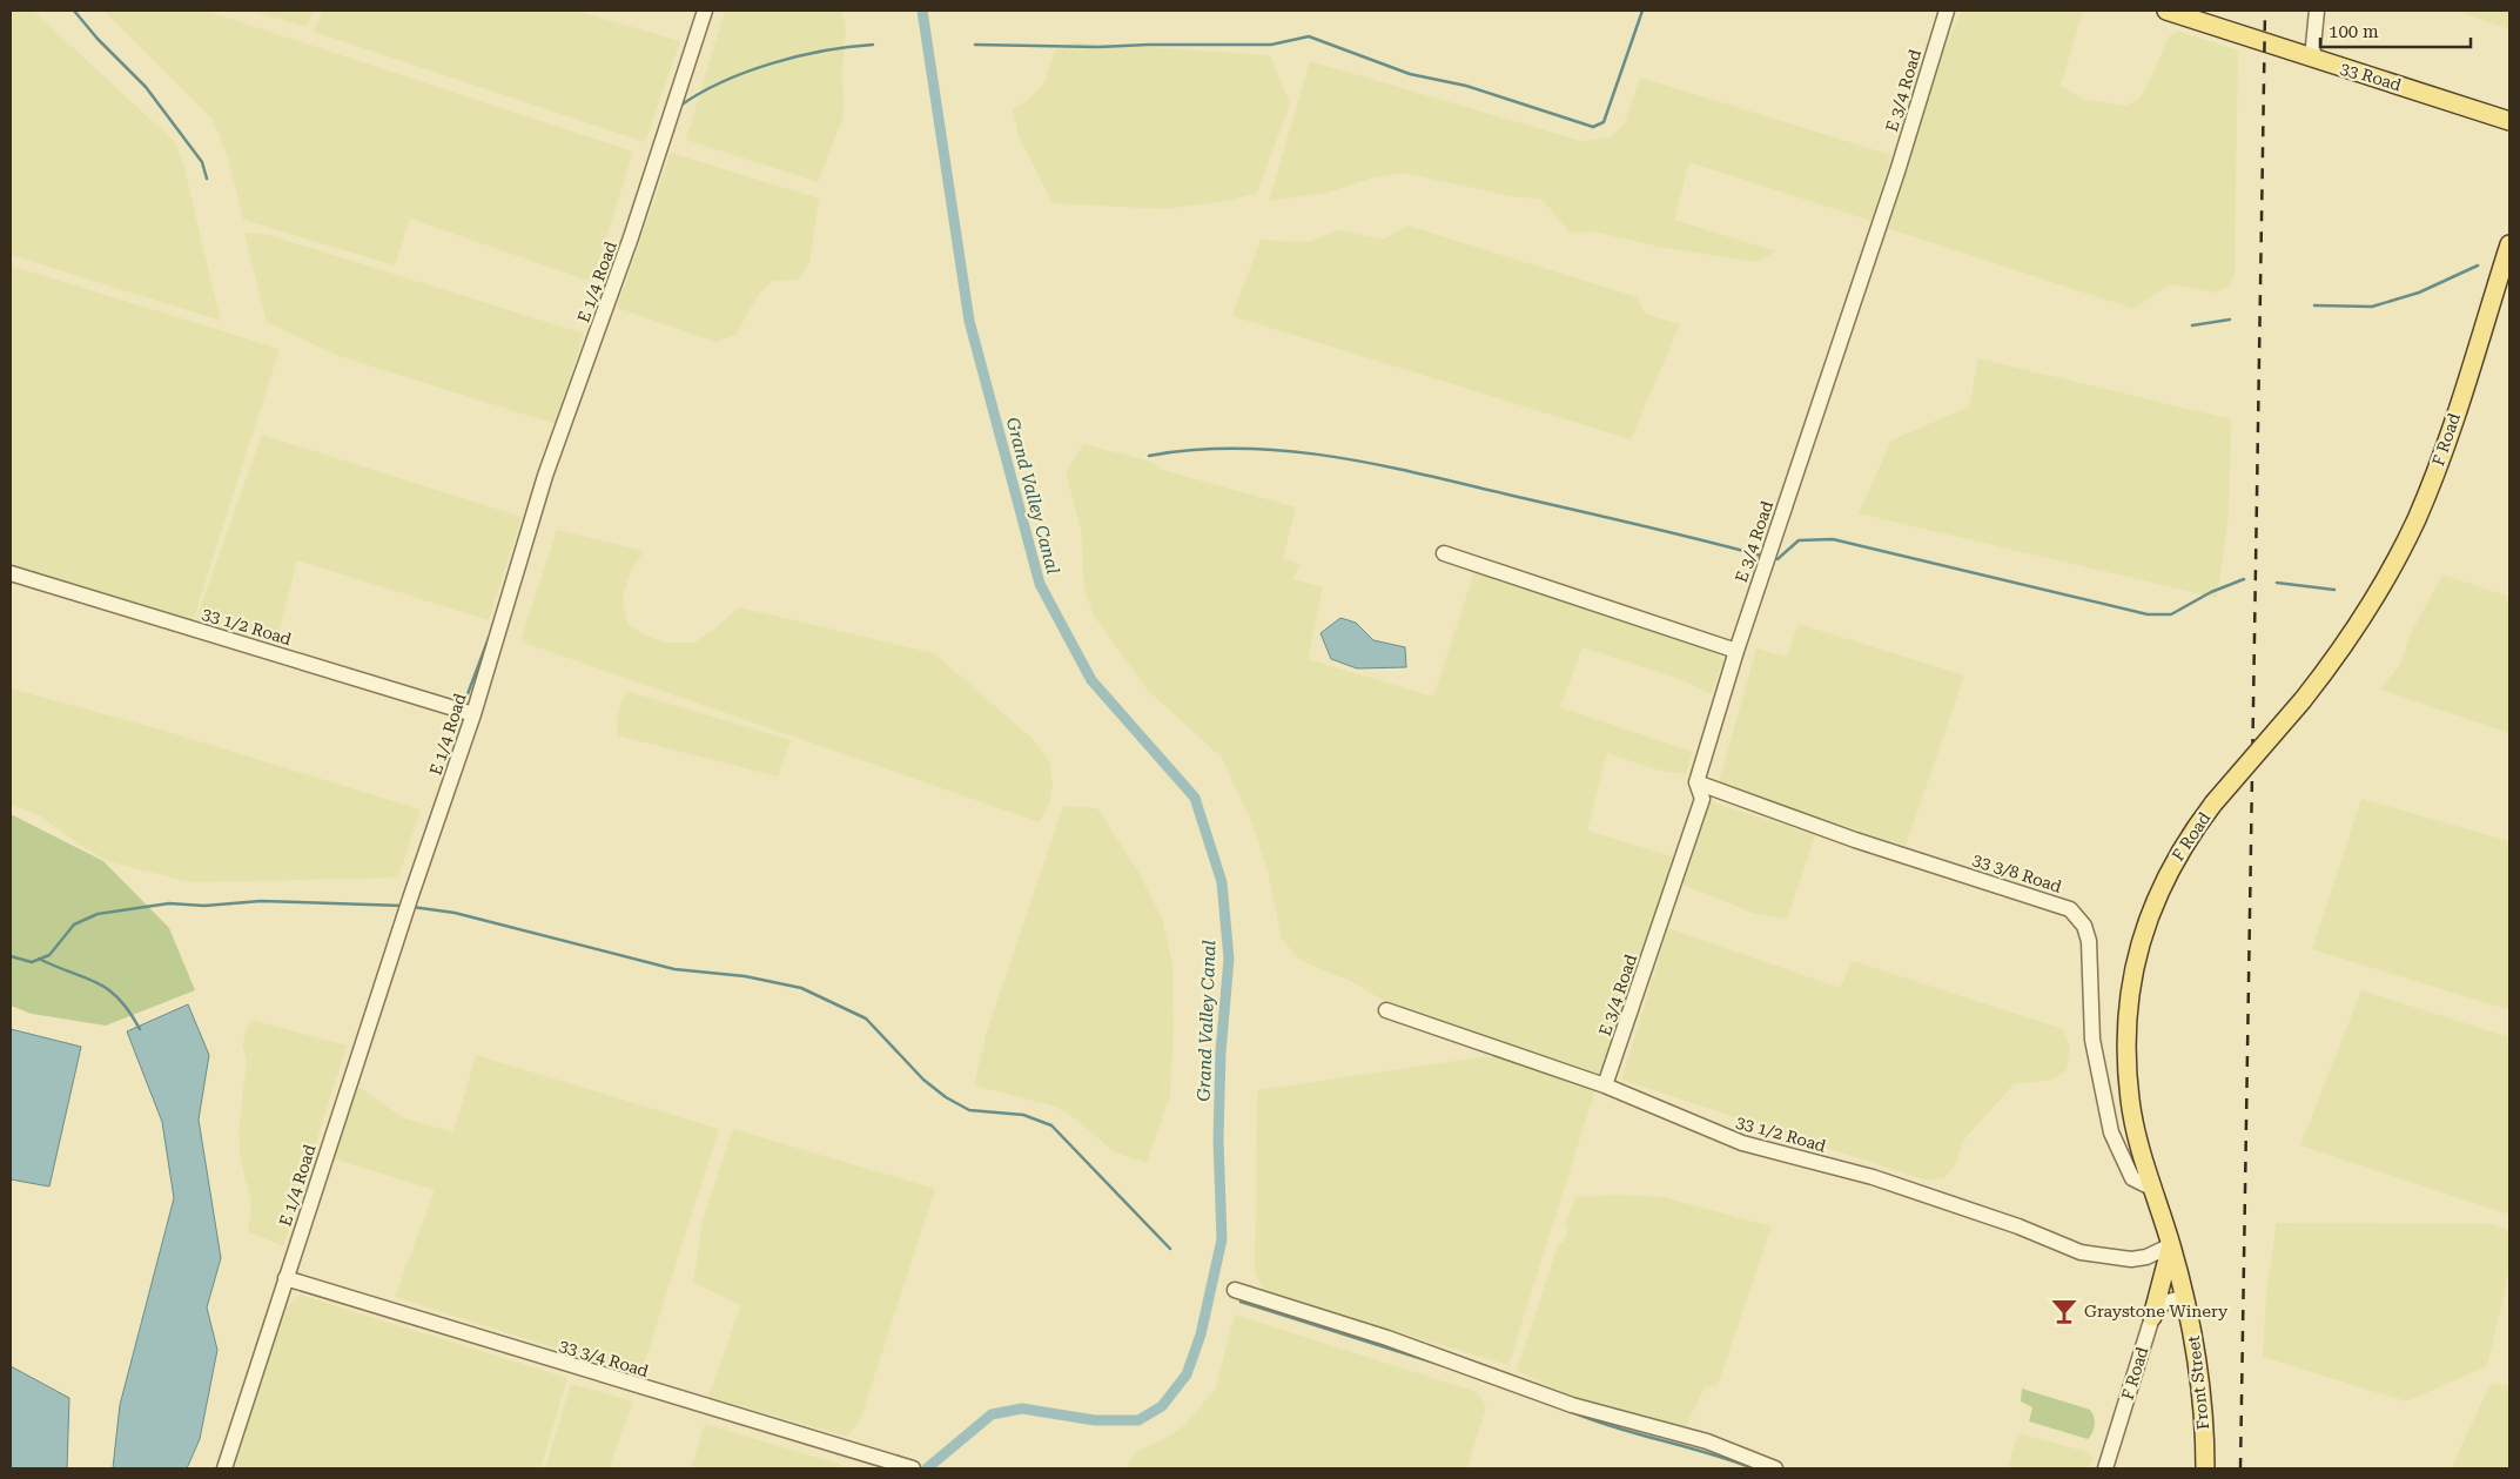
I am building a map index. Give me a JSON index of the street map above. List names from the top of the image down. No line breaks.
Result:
{"streets":{"main road":["33 Road","F Road","Front Street"],"street":["E 3/4 Road","E 1/4 Road","33 1/2 Road","33 3/8 Road","33 3/4 Road"]},"crossings":[["E 3/4 Road","33 1/2 Road"],["E 3/4 Road","33 3/8 Road"],["E 1/4 Road","33 1/2 Road"],["E 1/4 Road","33 3/4 Road"],["F Road","33 1/2 Road"],["F Road","33 3/8 Road"],["F Road","Front Street"]],"water":["Grand Valley Canal"],"places":{"bar":["Graystone Winery"]},"scale_bar":"100 m"}
